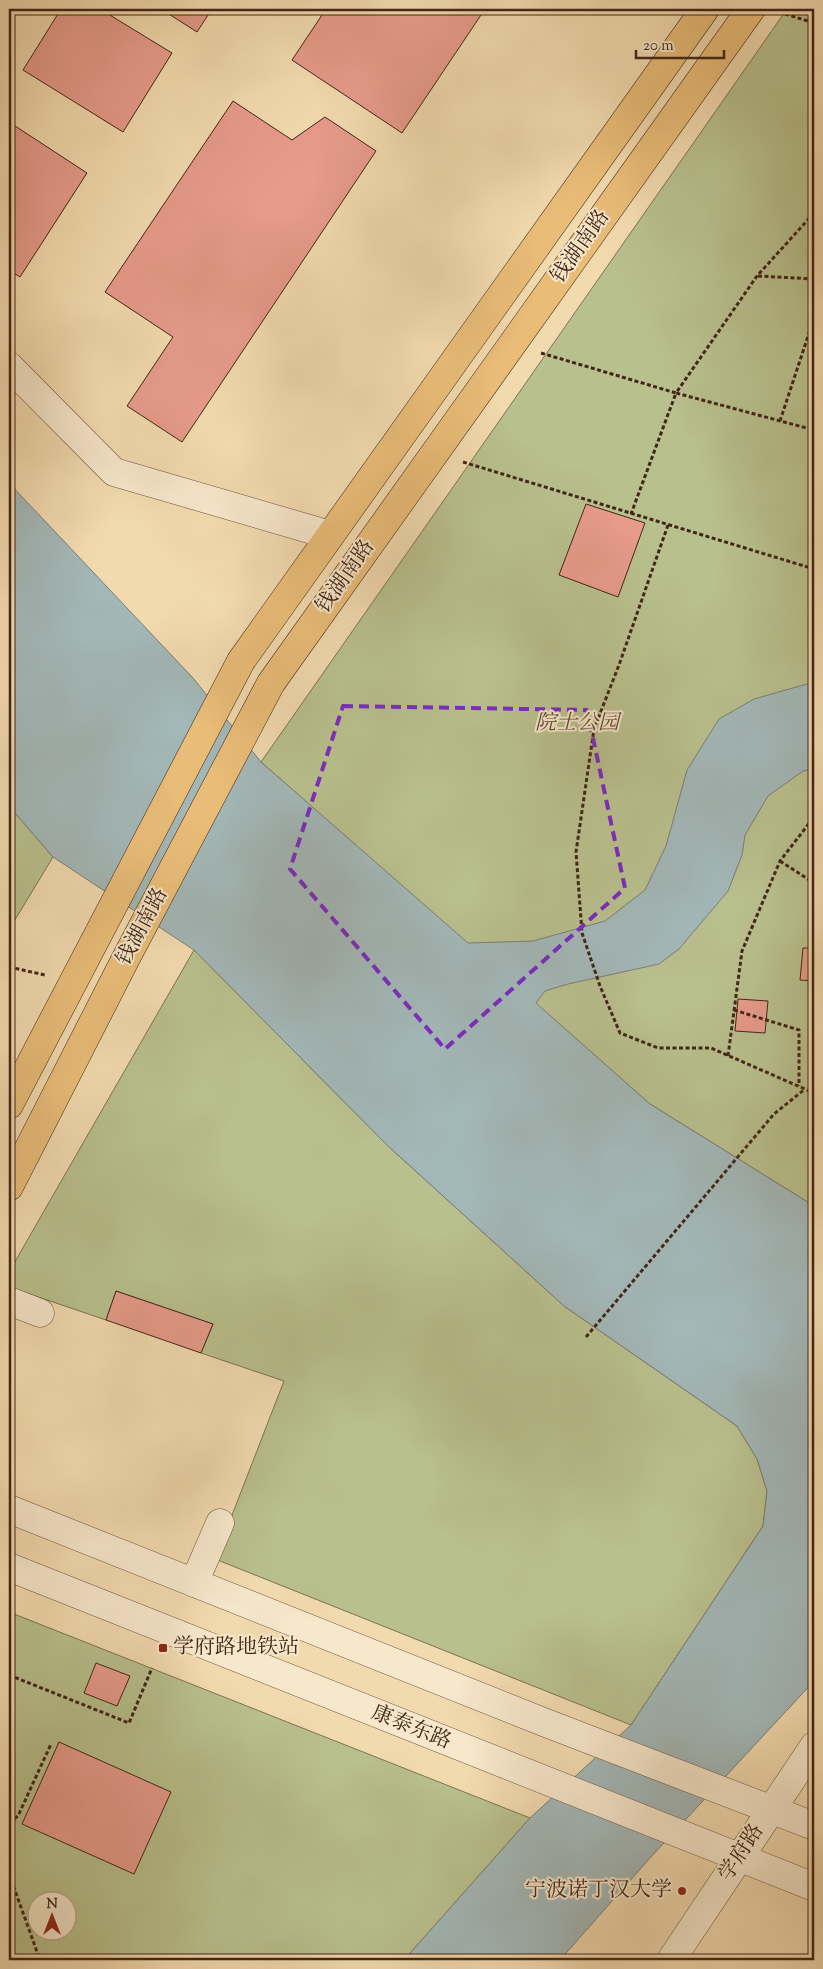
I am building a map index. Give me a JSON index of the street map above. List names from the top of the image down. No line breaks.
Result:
{"streets":{"main road":["钱湖南路"],"street":["康泰东路","学府路"]},"crossings":[["康泰东路","学府路"]],"parks":["院士公园"],"places":{"transit":["学府路地铁站"],"other":["宁波诺丁汉大学"]},"scale_bar":"20 m","north":"top"}
